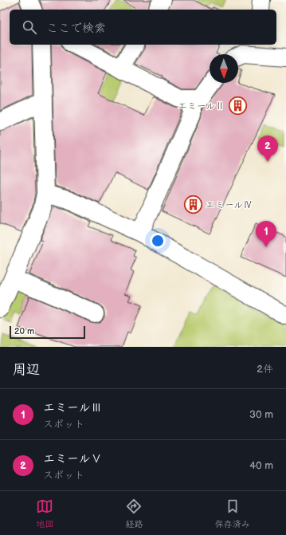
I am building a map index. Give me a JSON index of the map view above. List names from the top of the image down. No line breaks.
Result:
{"places":{"building":["エミールⅡ","エミールⅣ"]},"scale_bar":"20 m","north":"bottom","page":{"search":"ここで検索","pins":["2","1"],"scale":"20 m","heading":["周辺","2件"],"list":[{"mark":"1","name":"エミールⅢ","note":"スポット","value":"30 m"},{"mark":"2","name":"エミールⅤ","note":"スポット","value":"40 m"}],"nav":["地図","経路","保存済み"]}}
